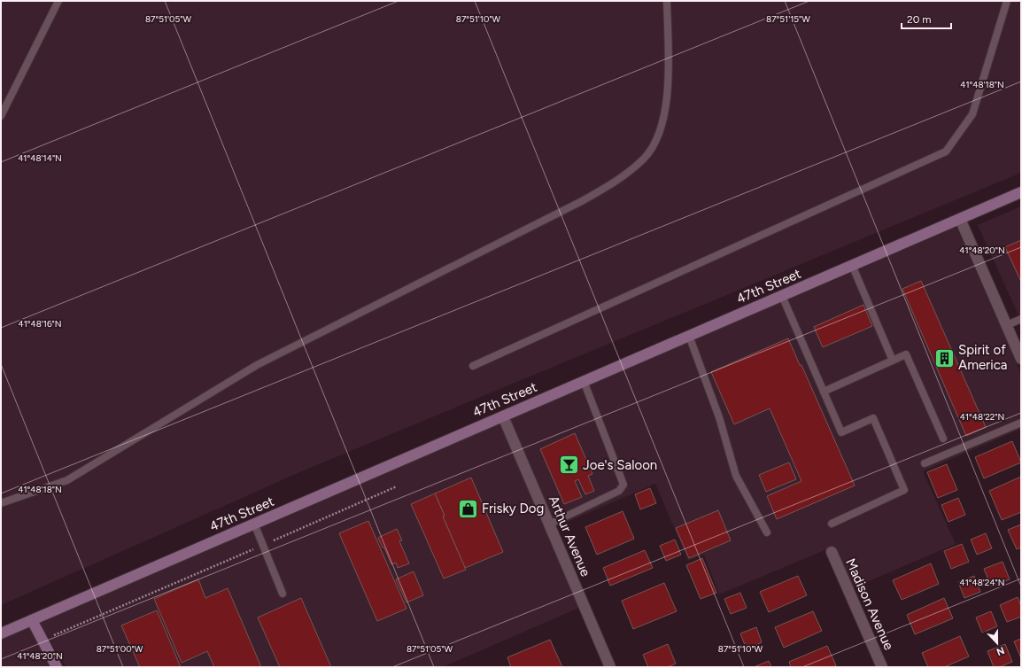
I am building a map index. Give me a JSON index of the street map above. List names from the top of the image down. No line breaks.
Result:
{"streets":{"main road":["47th Street"],"street":["Arthur Avenue","Madison Avenue"]},"crossings":[["47th Street","Arthur Avenue"]],"places":{"building":["Spirit of America"],"bar":["Joe's Saloon"],"shop":["Frisky Dog"]},"scale_bar":"20 m","north":"bottom","coordinates":["87°51'05\"W","87°51'10\"W","87°51'15\"W","41°48'18\"N","41°48'14\"N","41°48'20\"N","41°48'16\"N","41°48'22\"N","41°48'24\"N","87°51'00\"W"]}
